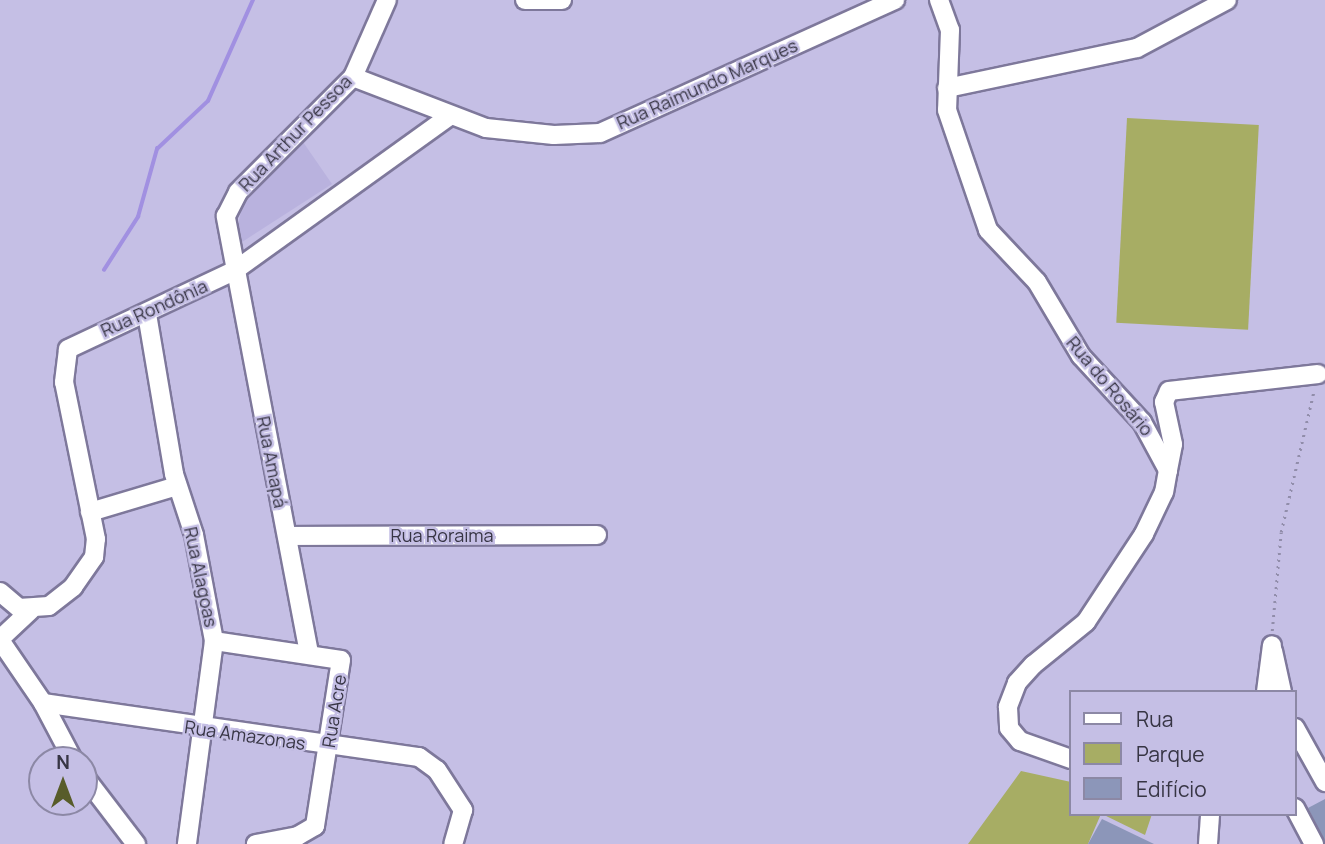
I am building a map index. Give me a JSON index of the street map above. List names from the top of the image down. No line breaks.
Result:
{"streets":{"street":["Rua Raimundo Marques","Rua Arthur Pessoa","Rua Rondônia","Rua do Rosário","Rua Amapá","Rua Roraima","Rua Alagoas","Rua Acre","Rua Amazonas"]},"crossings":[["Rua Raimundo Marques","Rua Arthur Pessoa"],["Rua Raimundo Marques","Rua Rondônia"],["Rua Arthur Pessoa","Rua Rondônia"],["Rua Arthur Pessoa","Rua Amapá"],["Rua Rondônia","Rua Amapá"],["Rua Rondônia","Rua Alagoas"],["Rua Amapá","Rua Roraima"],["Rua Amapá","Rua Acre"],["Rua Alagoas","Rua Acre"],["Rua Alagoas","Rua Amazonas"],["Rua Acre","Rua Amazonas"]],"legend":["Rua","Parque","Edifício"],"north":"top"}
